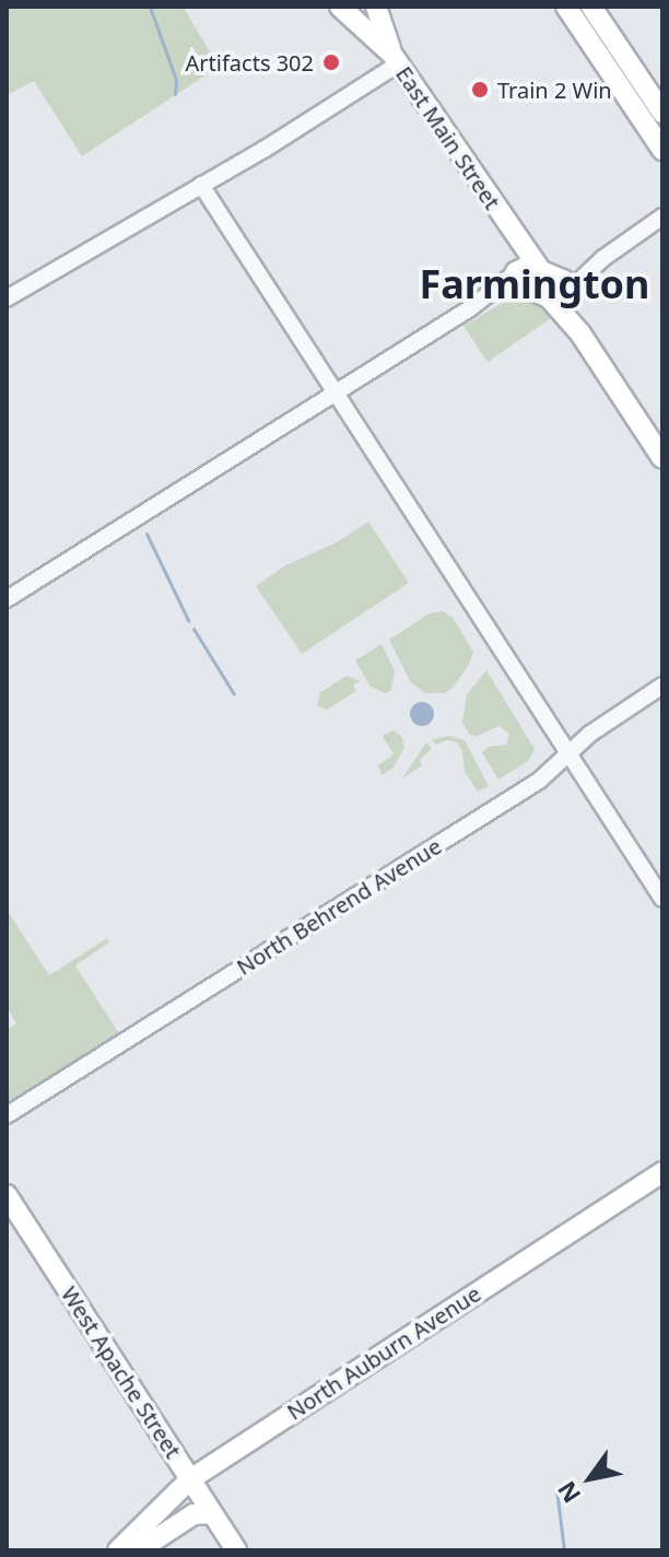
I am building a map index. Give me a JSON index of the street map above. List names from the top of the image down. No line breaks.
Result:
{"streets":{"main road":["East Main Street","North Auburn Avenue","West Apache Street"],"street":["North Behrend Avenue"]},"crossings":[["North Auburn Avenue","West Apache Street"]],"districts":["Farmington"],"places":["Artifacts 302","Train 2 Win"],"north":"bottom left"}
